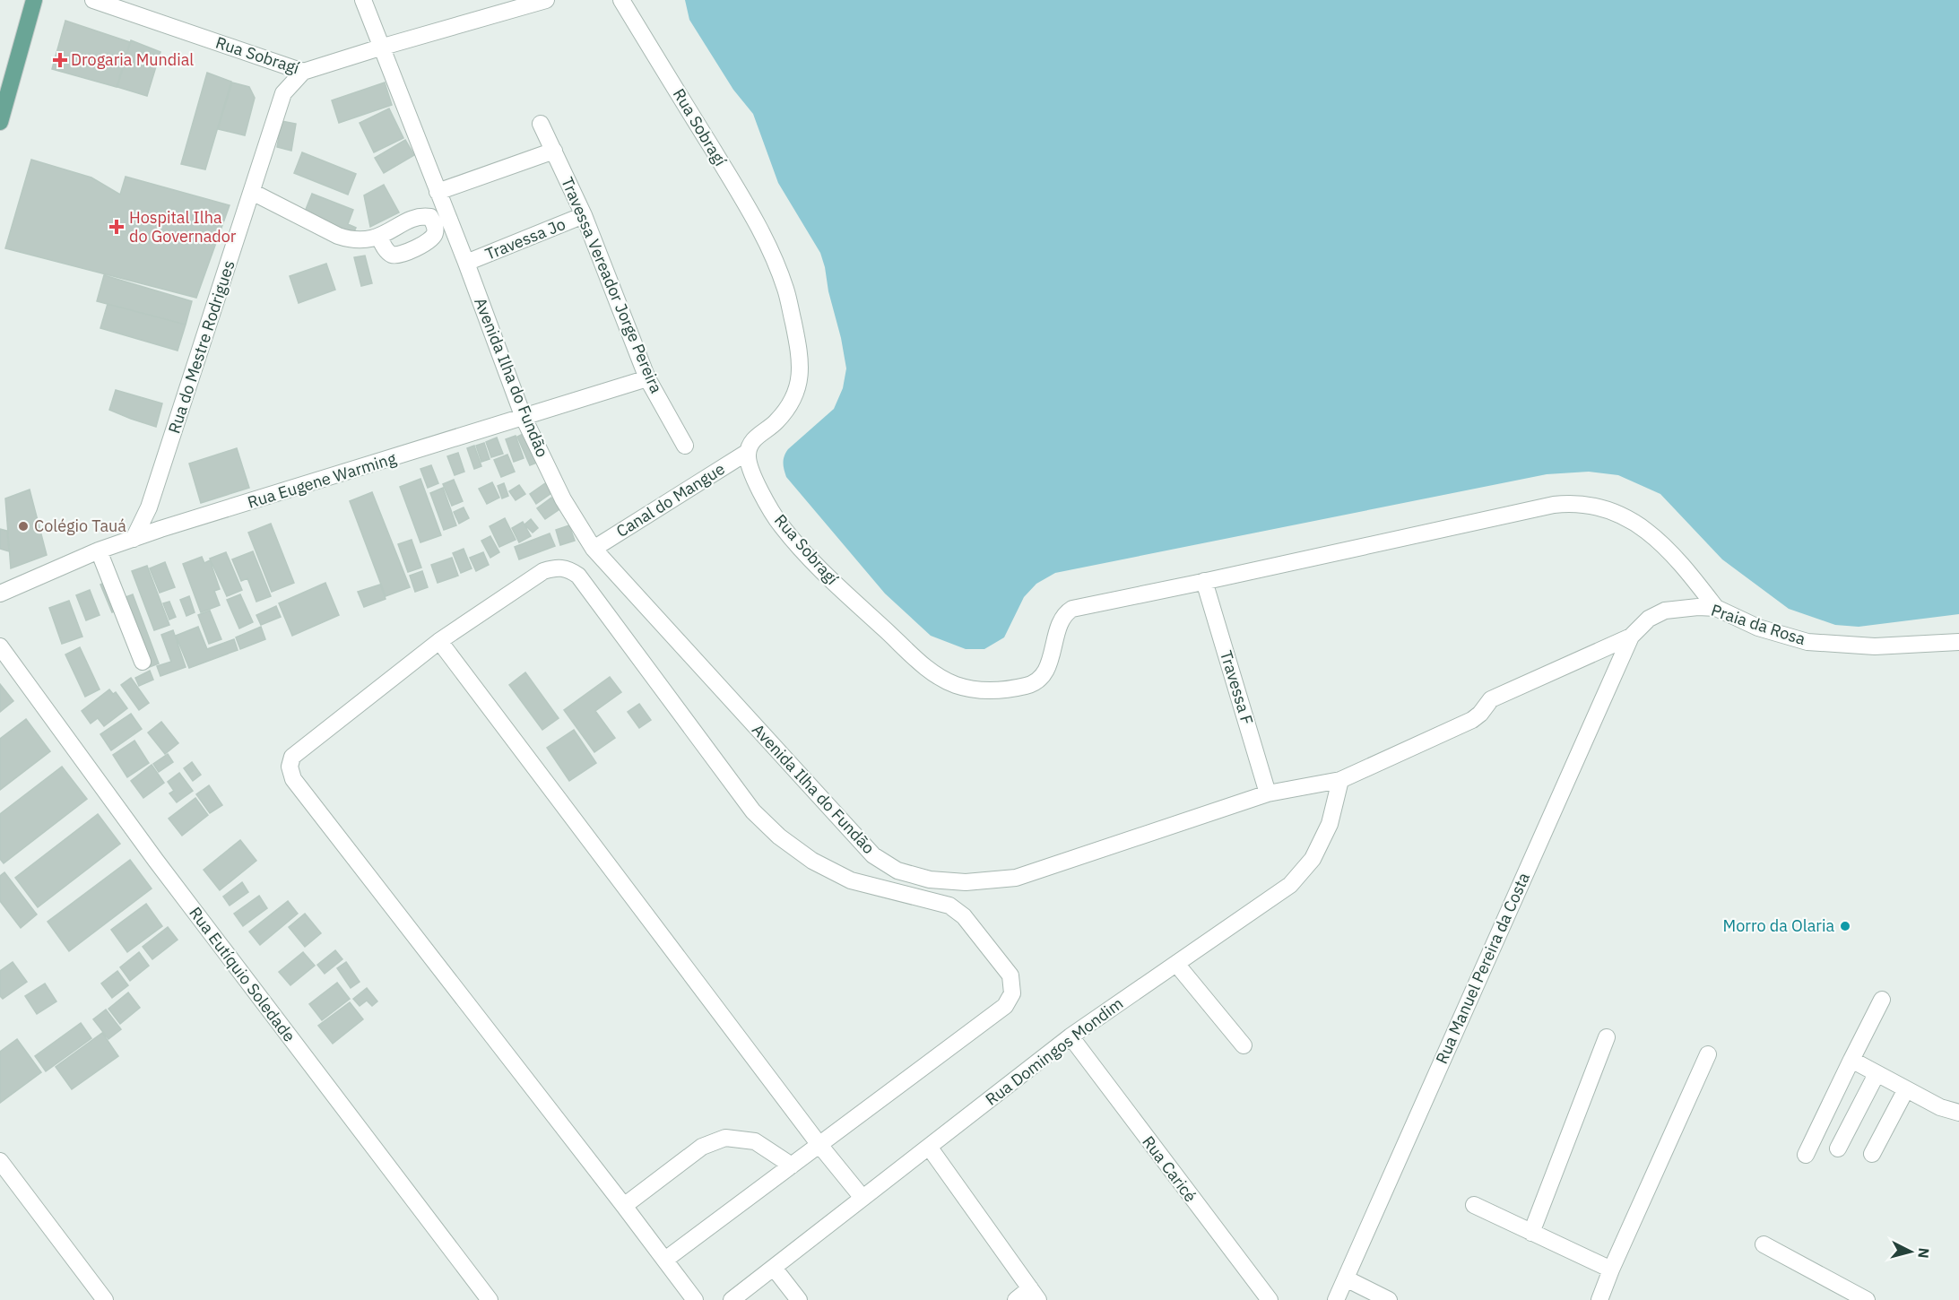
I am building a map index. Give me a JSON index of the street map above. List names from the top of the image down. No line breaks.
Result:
{"streets":{"street":["Rua Sobragí","Travessa Jo","Travessa Vereador Jorge Pereira","Rua do Mestre Rodrigues","Avenida Ilha do Fundão","Rua Eugene Warming","Canal do Mangue","Praia da Rosa","Travessa F","Rua Manuel Pereira da Costa","Rua Eutíquio Soledade","Rua Domingos Mondim","Rua Caricé"]},"crossings":[["Rua Sobragí","Rua do Mestre Rodrigues"],["Rua Sobragí","Avenida Ilha do Fundão"],["Rua Sobragí","Canal do Mangue"],["Rua Sobragí","Praia da Rosa"],["Rua Sobragí","Travessa F"],["Travessa Jo","Travessa Vereador Jorge Pereira"],["Travessa Jo","Avenida Ilha do Fundão"],["Travessa Vereador Jorge Pereira","Rua Eugene Warming"],["Rua do Mestre Rodrigues","Rua Eugene Warming"],["Avenida Ilha do Fundão","Rua Eugene Warming"],["Avenida Ilha do Fundão","Canal do Mangue"],["Avenida Ilha do Fundão","Praia da Rosa"],["Avenida Ilha do Fundão","Travessa F"],["Avenida Ilha do Fundão","Rua Manuel Pereira da Costa"],["Avenida Ilha do Fundão","Rua Domingos Mondim"],["Praia da Rosa","Rua Manuel Pereira da Costa"],["Rua Domingos Mondim","Rua Caricé"]],"places":{"health":["Drogaria Mundial","Hospital Ilha do Governador"],"other":["Colégio Tauá","Morro da Olaria"]},"north":"right"}
